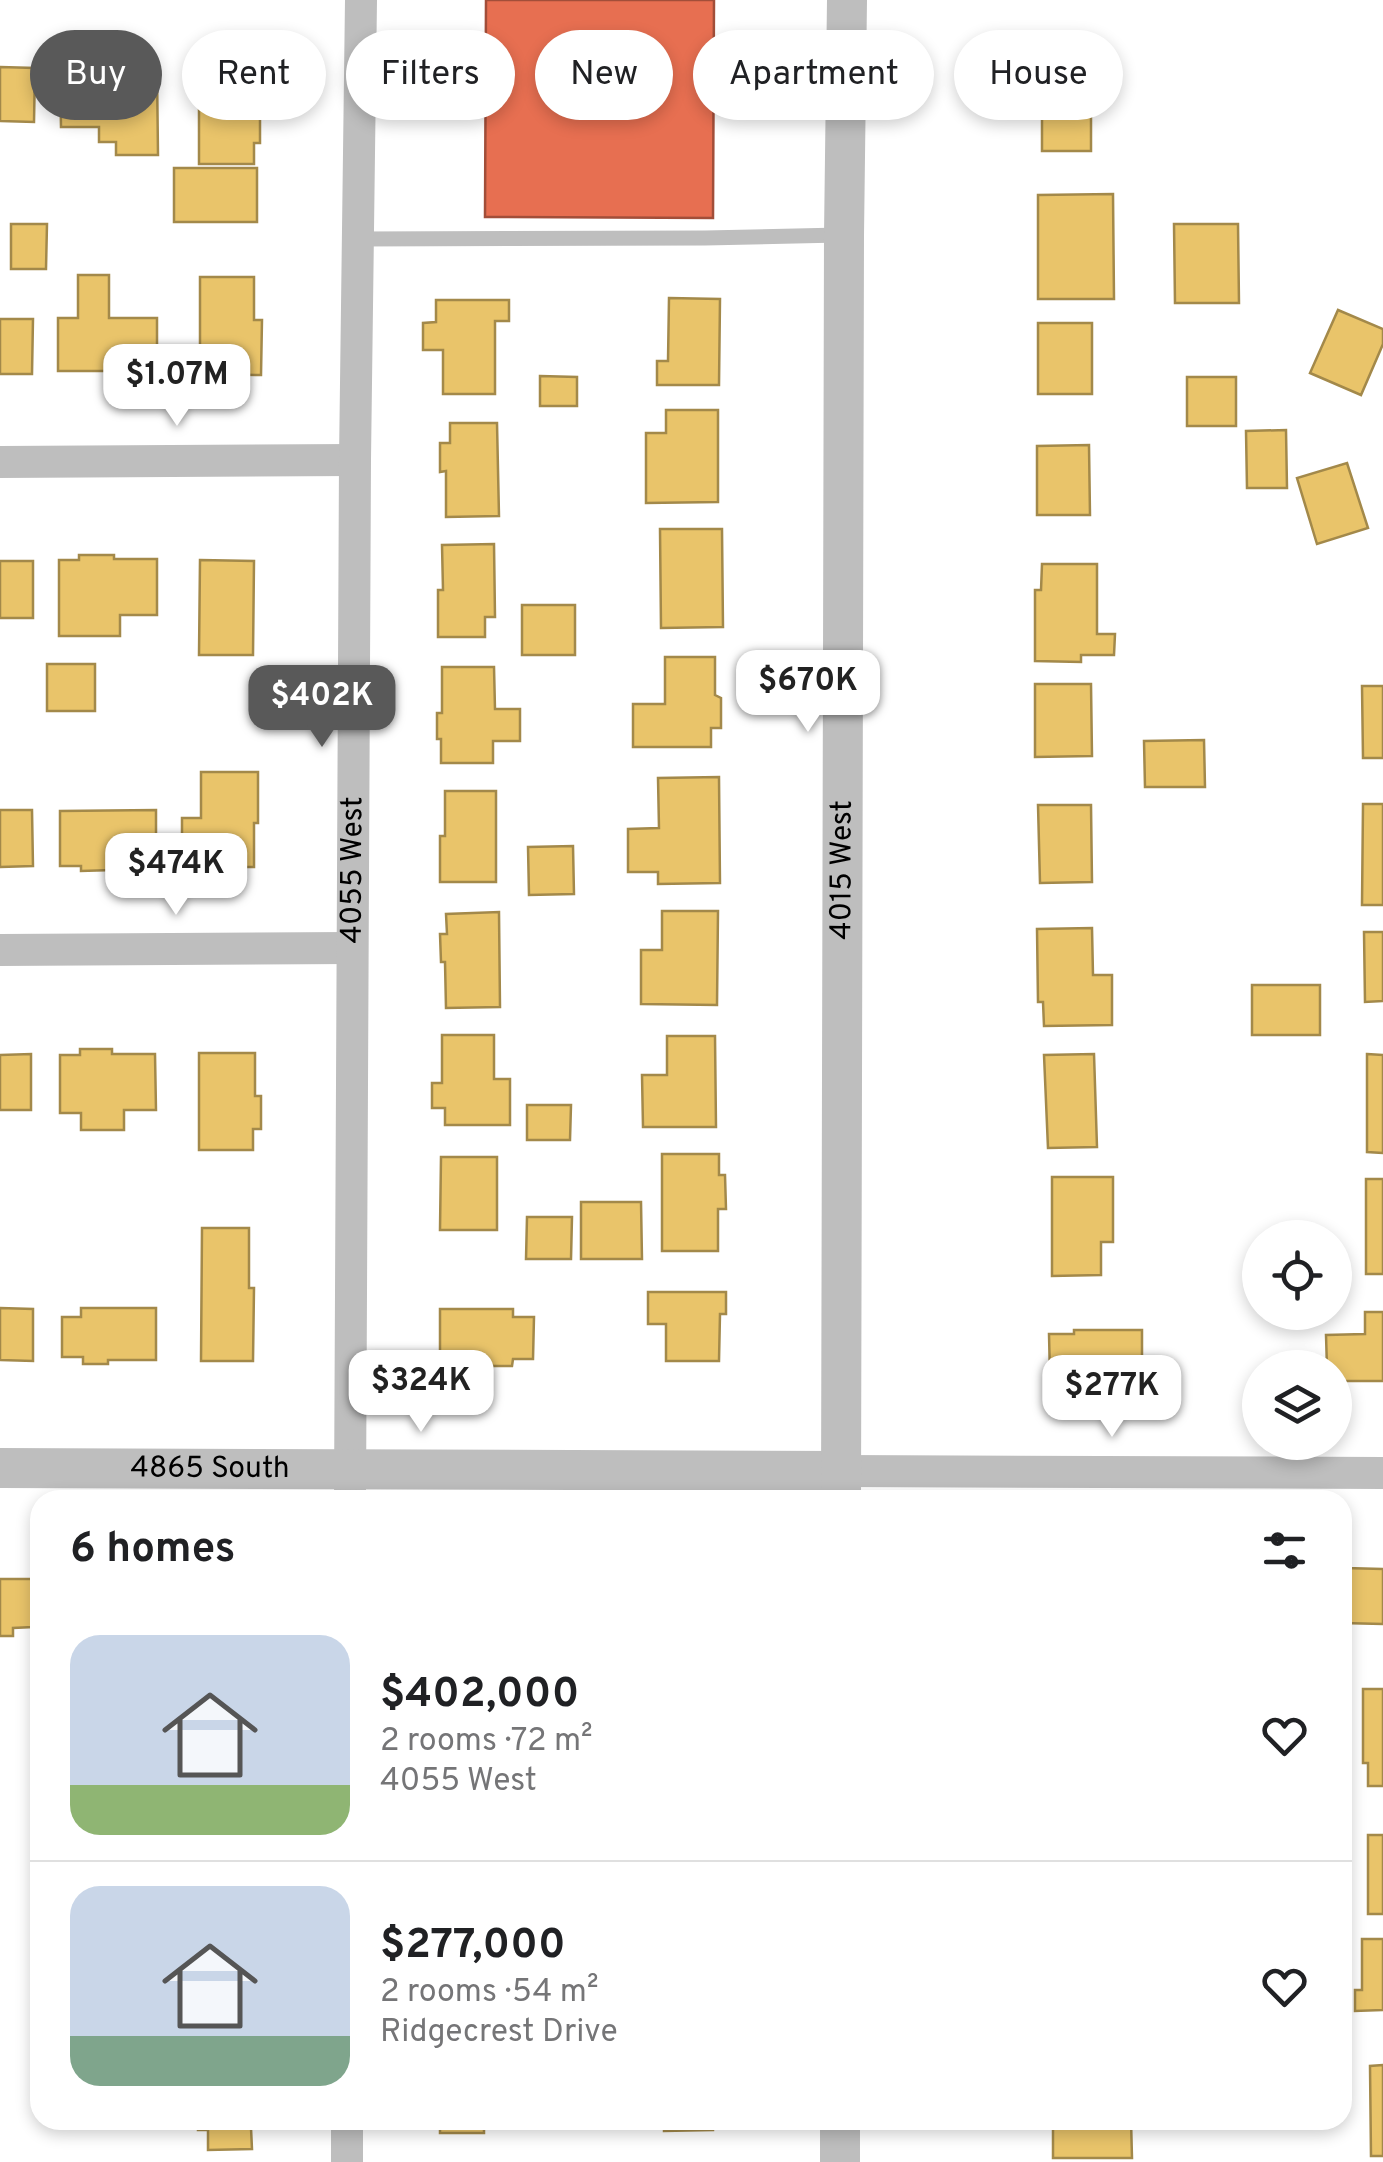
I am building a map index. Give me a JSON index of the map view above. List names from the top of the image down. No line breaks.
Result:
{"streets":{"street":["4055 West","4015 West","4865 South"]},"crossings":[["4055 West","4865 South"],["4015 West","4865 South"]],"page":{"chip":["Buy","Rent","Filters","New","Apartment","House"],"price":["$1.07M","$670K","$402K","$474K","$324K","$277K"],"heading":"6 homes","list":[{"name":"$402,000","note":"2 rooms · 72 m² · 4055 West"},{"name":"$277,000","note":"2 rooms · 54 m² · Ridgecrest Drive"}]}}
